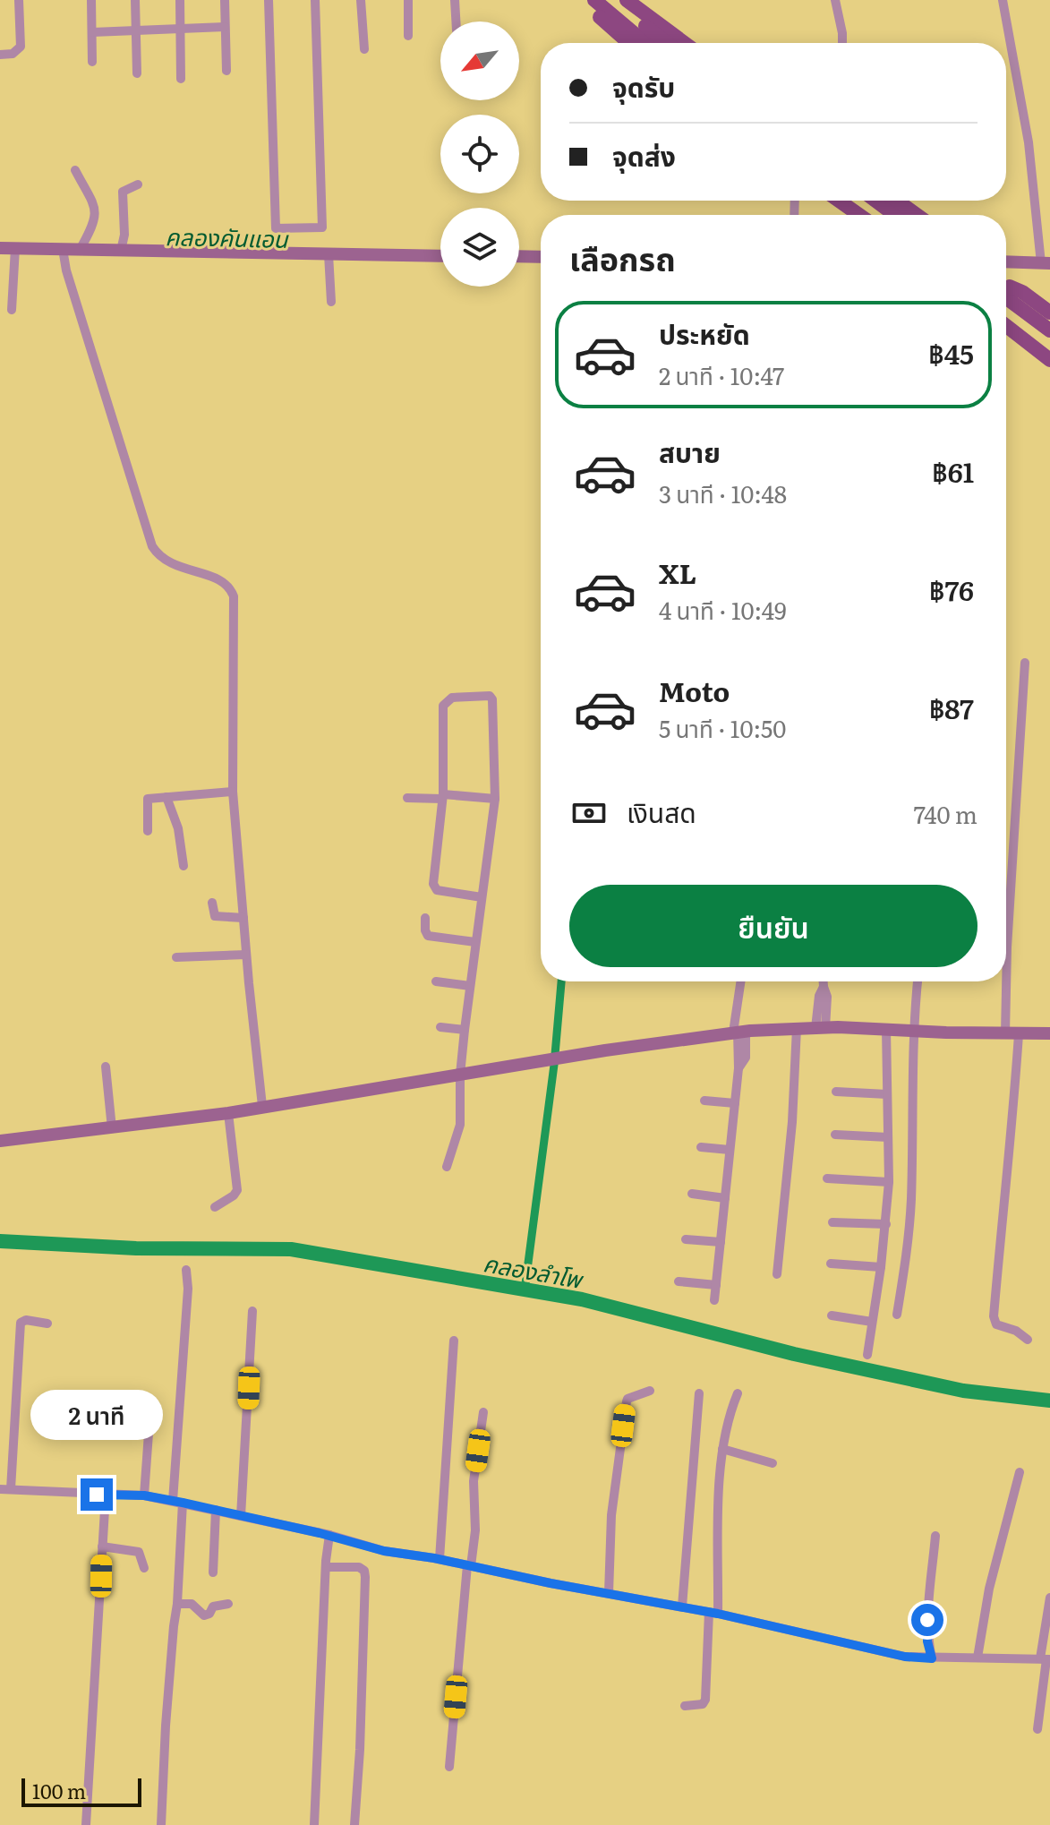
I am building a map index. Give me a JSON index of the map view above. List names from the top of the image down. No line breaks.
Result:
{"water":["คลองคันแอน","คลองลำโพ"],"scale_bar":"100 m","north":"bottom left","page":{"banner":["จุดรับ","จุดส่ง"],"heading":"เลือกรถ","list":[{"name":"ประหยัด","note":"2 นาที · 10:47","value":"฿45"},{"name":"สบาย","note":"3 นาที · 10:48","value":"฿61"},{"name":"XL","note":"4 นาที · 10:49","value":"฿76"},{"name":"Moto","note":"5 นาที · 10:50","value":"฿87"}],"pay":["เงินสด","740 m"],"buttons":"ยืนยัน","bubble":"2 นาที","scale":"100 m"}}
